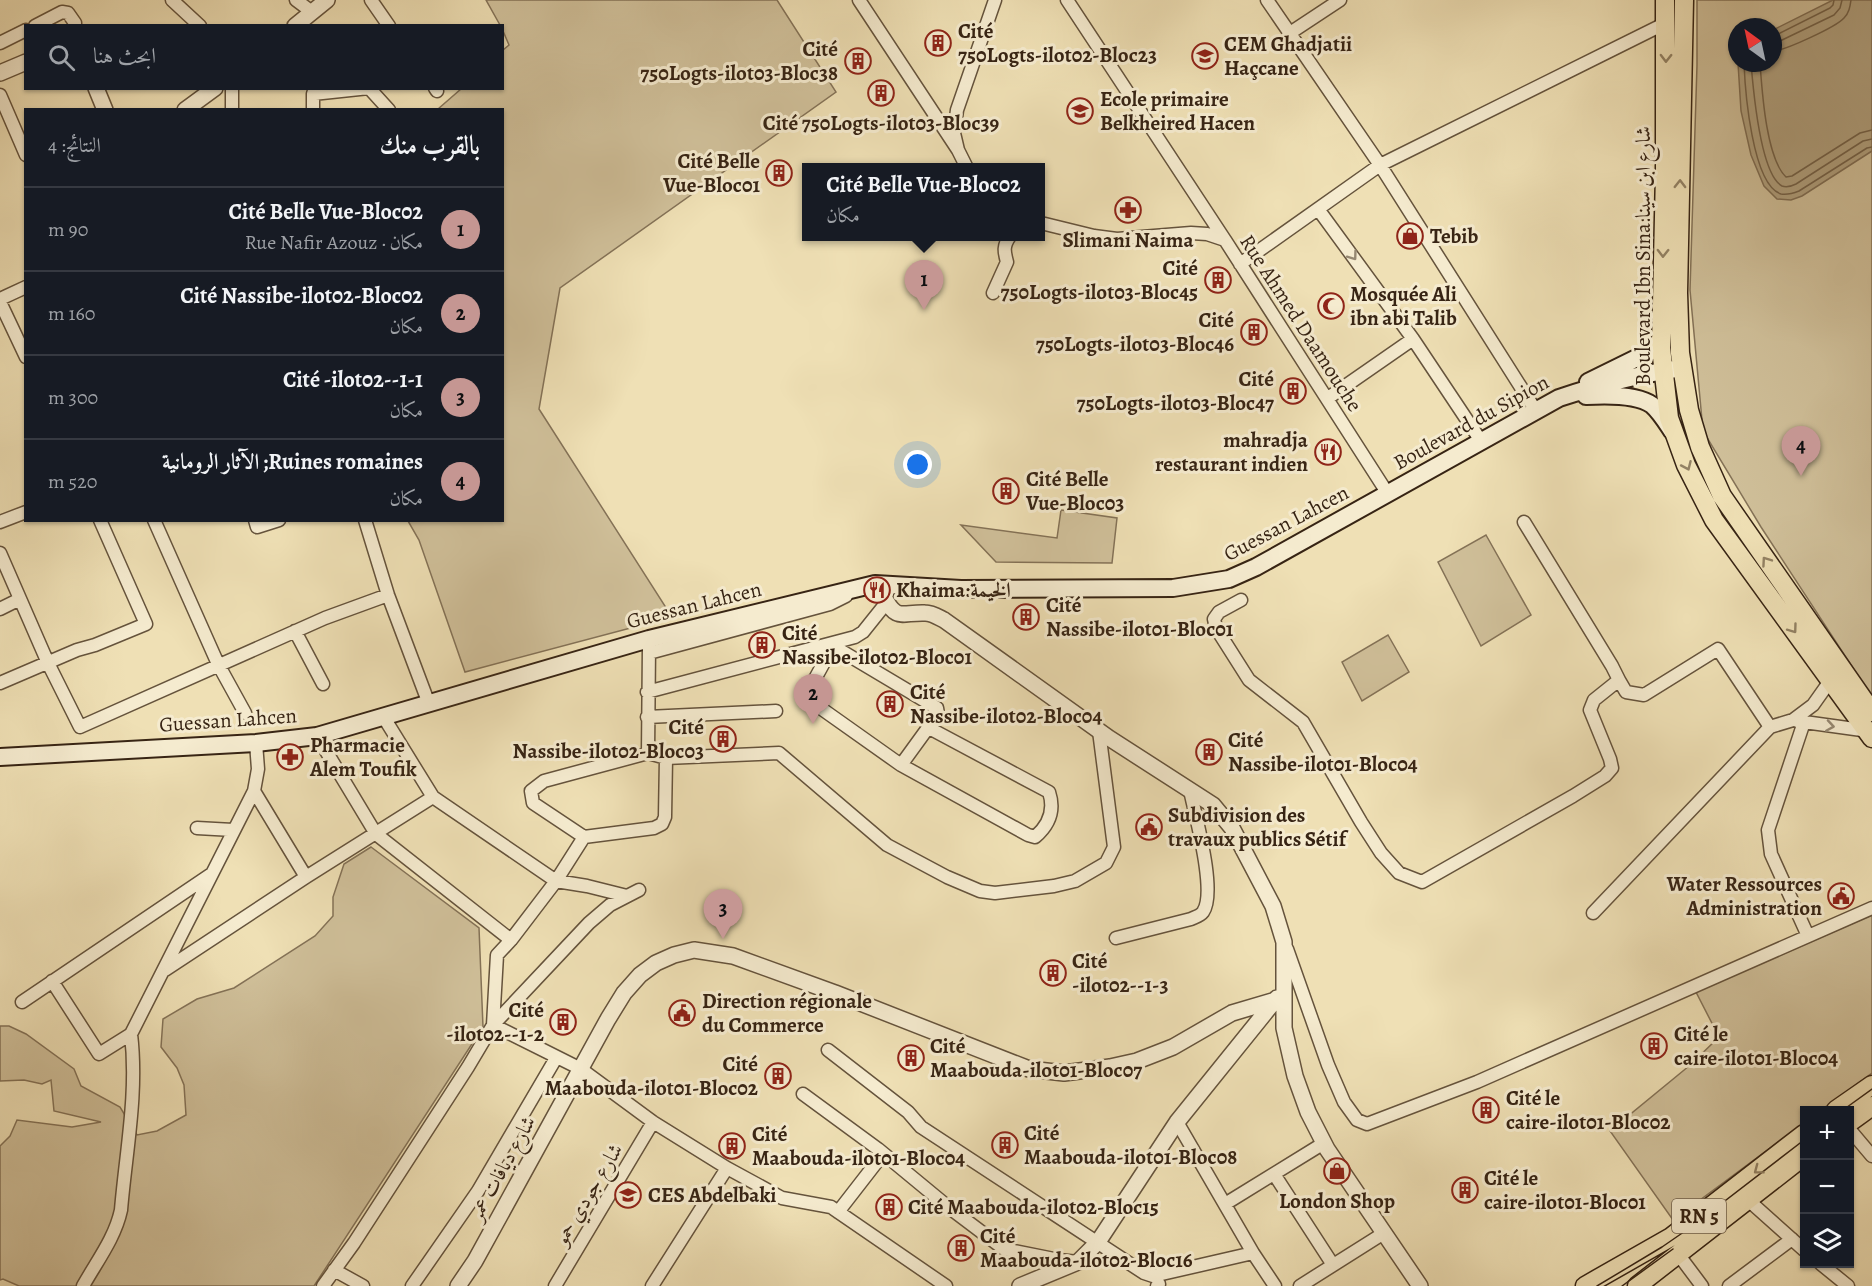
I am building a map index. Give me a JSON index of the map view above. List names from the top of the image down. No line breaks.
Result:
{"streets":{"main road":["Boulevard Ibn Sina:شارع ابن سينا","Boulevard du Sipion","Guessan Lahcen","RN 5"],"street":["Rue Ahmed Daamouche","شارع ديافات عمر","شارع جودي حمو"]},"crossings":[["Boulevard Ibn Sina:شارع ابن سينا","Boulevard du Sipion"],["Rue Ahmed Daamouche","Boulevard du Sipion"],["Rue Ahmed Daamouche","Guessan Lahcen"],["Boulevard du Sipion","Guessan Lahcen"]],"places":{"building":["Cité 750Logts-ilot02-Bloc23","Cité 750Logts-ilot03-Bloc38","Cité 750Logts-ilot03-Bloc39","Cité Belle Vue-Bloc01","Cité 750Logts-ilot03-Bloc45","Cité 750Logts-ilot03-Bloc46","Cité 750Logts-ilot03-Bloc47","Cité Belle Vue-Bloc03","Cité Nassibe-ilot01-Bloc01","Cité Nassibe-ilot02-Bloc01","Cité Nassibe-ilot02-Bloc04","Cité Nassibe-ilot02-Bloc03","Cité Nassibe-ilot01-Bloc04","Cité -ilot02--1-3","Cité -ilot02--1-2","Cité le caire-ilot01-Bloc04","Cité Maabouda-ilot01-Bloc07","Cité Maabouda-ilot01-Bloc02","Cité le caire-ilot01-Bloc02","Cité Maabouda-ilot01-Bloc08","Cité Maabouda-ilot01-Bloc04","Cité le caire-ilot01-Bloc01","Cité Maabouda-ilot02-Bloc15","Cité Maabouda-ilot02-Bloc16"],"school or university":["CEM Ghadjatii Haçcane","Ecole primaire Belkheired Hacen","CES Abdelbaki"],"pharmacy":["Slimani Naima","Pharmacie Alem Toufik"],"shop":["Tebib","London Shop"],"mosque":["Mosquée Ali ibn abi Talib"],"restaurant":["mahradja restaurant indien","Khaima:الخيمة"],"public building":["Subdivision des travaux publics Sétif","Water Ressources Administration","Direction régionale du Commerce"]},"north":"top left","page":{"search":"ابحث هنا","heading":["بالقرب منك","النتائج: 4"],"popup":["Cité Belle Vue-Bloc02","مكان"],"list":[{"mark":"1","name":"Cité Belle Vue-Bloc02","note":"مكان · Rue Nafir Azouz","value":"90 m"},{"mark":"2","name":"Cité Nassibe-ilot02-Bloc02","note":"مكان","value":"160 m"},{"mark":"3","name":"Cité -ilot02--1-1","note":"مكان","value":"300 m"},{"mark":"4","name":"Ruines romaines; الآثار الرومانية","note":"مكان","value":"520 m"}],"pins":["1","4","2","3"],"map_buttons":["+","−"]}}
